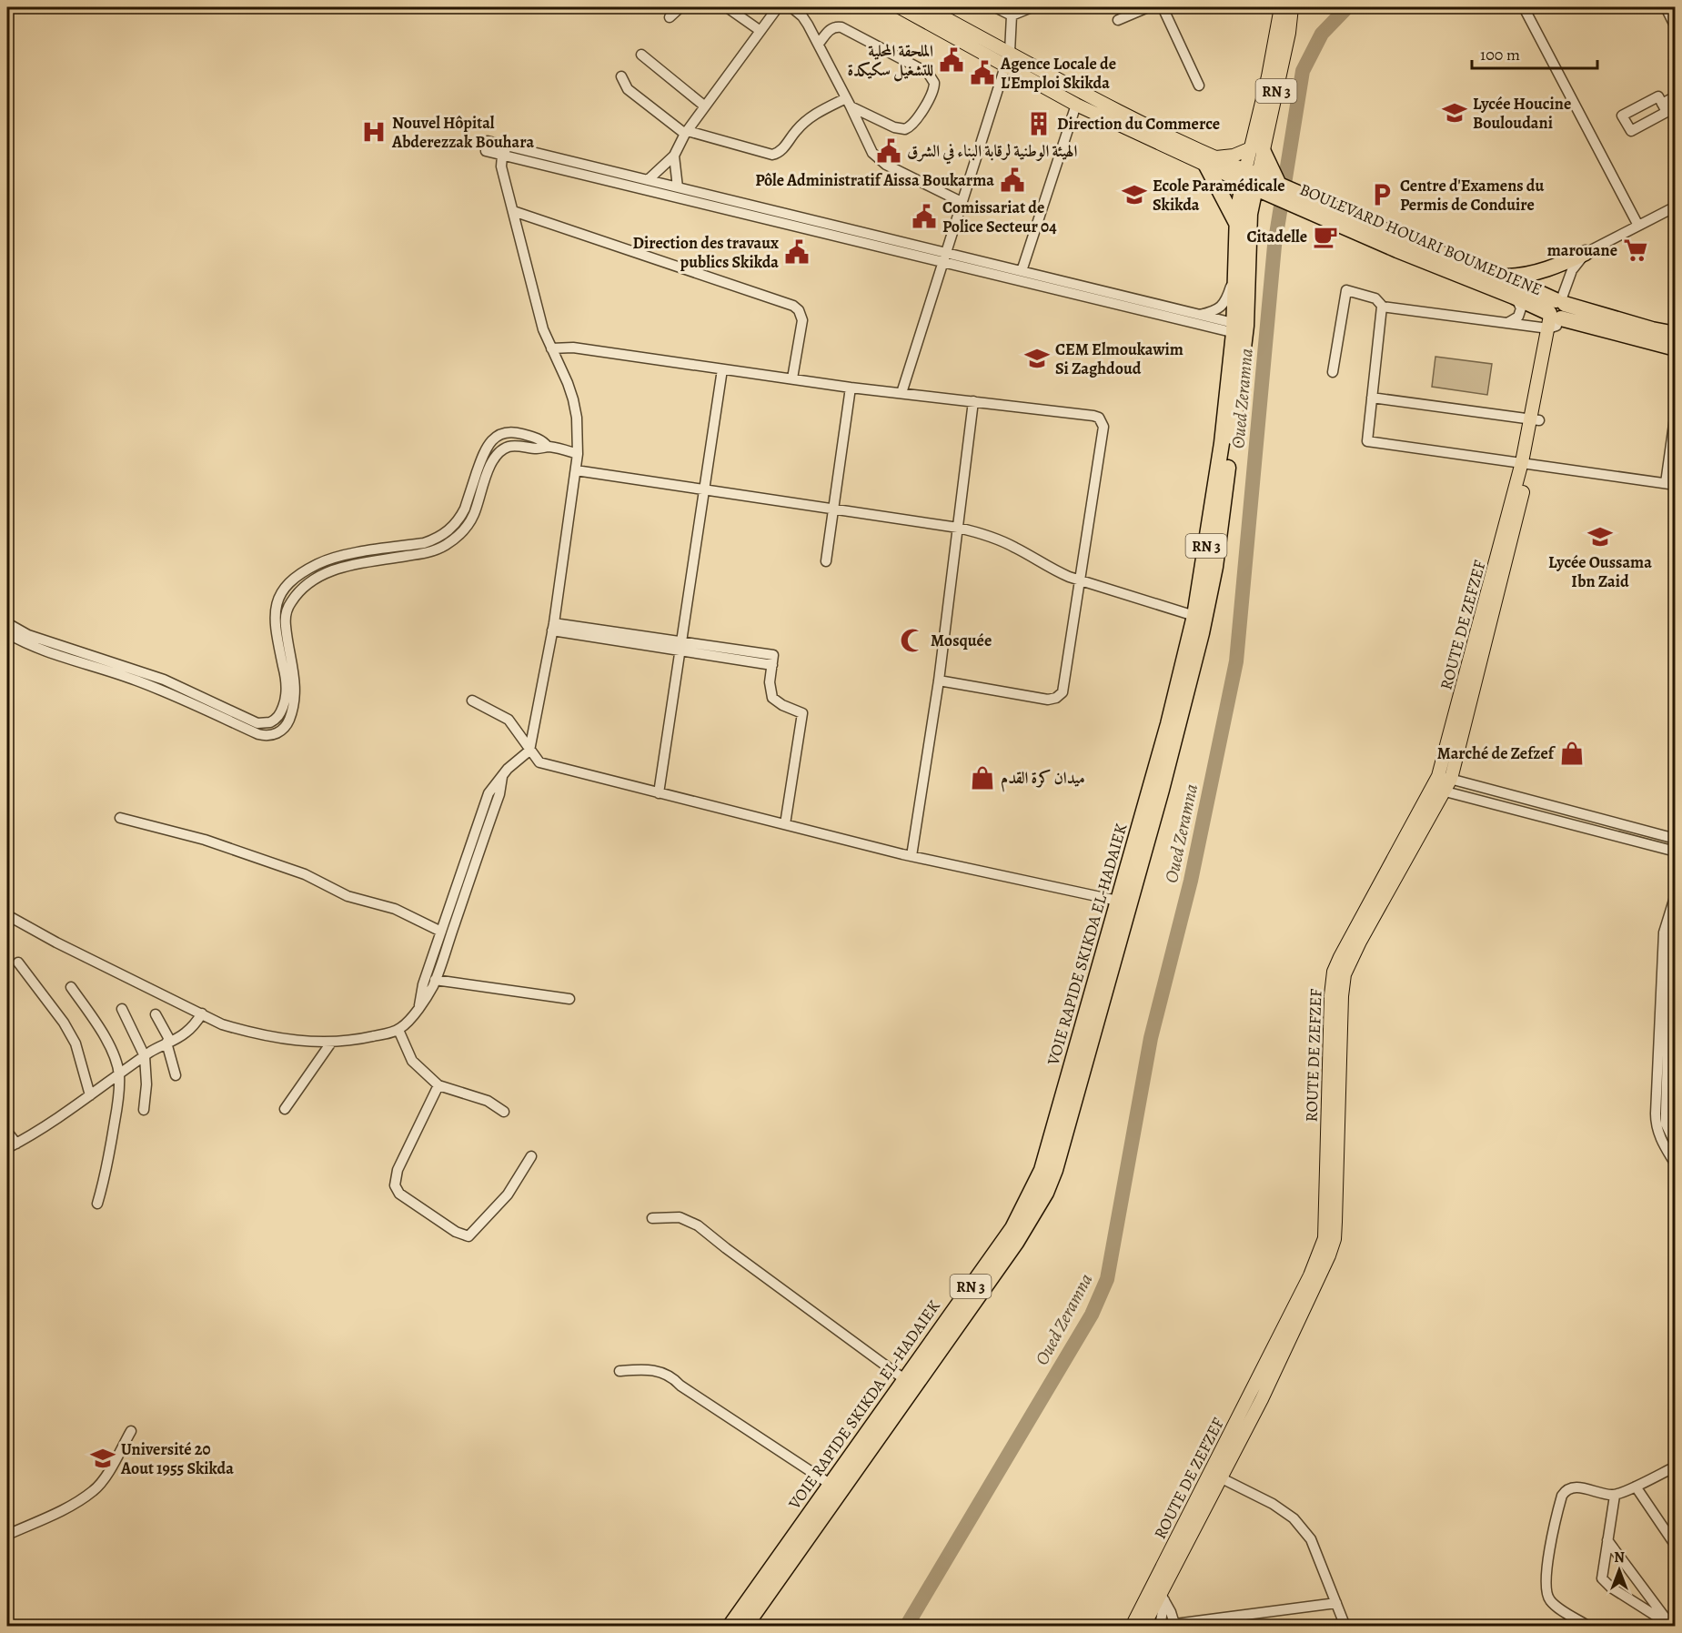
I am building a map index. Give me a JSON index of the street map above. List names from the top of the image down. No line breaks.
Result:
{"streets":{"highway":["RN 3","BOULEVARD HOUARI BOUMEDIENE","VOIE RAPIDE SKIKDA EL-HADAIEK"],"main road":["ROUTE DE ZEFZEF"]},"crossings":[["RN 3","BOULEVARD HOUARI BOUMEDIENE"],["RN 3","VOIE RAPIDE SKIKDA EL-HADAIEK"],["BOULEVARD HOUARI BOUMEDIENE","ROUTE DE ZEFZEF"],["BOULEVARD HOUARI BOUMEDIENE","VOIE RAPIDE SKIKDA EL-HADAIEK"]],"water":["Oued Zeramna"],"places":{"public building":["الملحقة المحلية للتشغيل سكيكدة","Agence Locale de L'Emploi Skikda","الهيئة الوطنية لرقابة البناء في الشرق","Pôle Administratif Aissa Boukarma","Comissariat de Police Secteur 04","Direction des travaux publics Skikda"],"school or university":["Lycée Houcine Bouloudani","Ecole Paramédicale Skikda","CEM Elmoukawim Si Zaghdoud","Lycée Oussama Ibn Zaid","Université 20 Aout 1955 Skikda"],"building":["Direction du Commerce"],"hospital":["Nouvel Hôpital Abderezzak Bouhara"],"parking":["Centre d'Examens du Permis de Conduire"],"cafe":["Citadelle"],"supermarket":["marouane"],"mosque":["Mosquée"],"shop":["Marché de Zefzef","ميدان كرة القدم"]},"scale_bar":"100 m","north":"top"}
